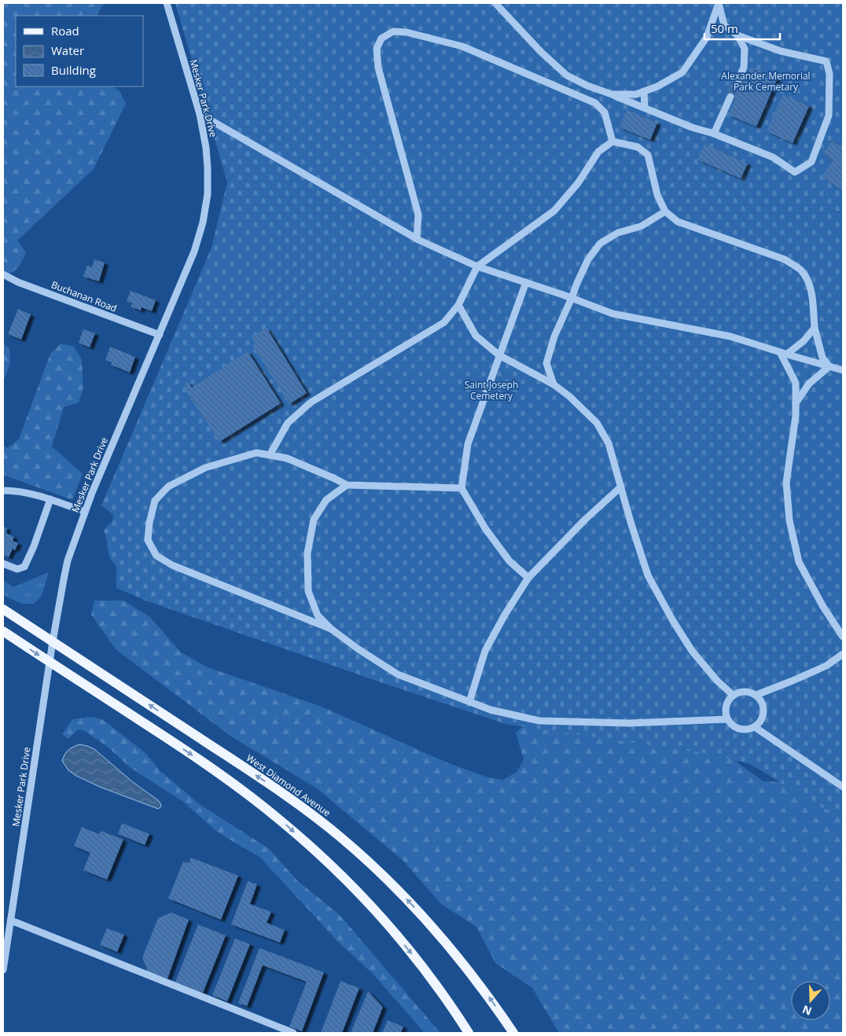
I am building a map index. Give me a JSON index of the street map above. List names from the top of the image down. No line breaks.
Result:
{"streets":{"main road":["West Diamond Avenue"],"street":["Mesker Park Drive","Buchanan Road"]},"crossings":[["Mesker Park Drive","Buchanan Road"],["Mesker Park Drive","West Diamond Avenue"]],"parks":["Alexander Memorial Park Cemetary","Saint Joseph Cemetery"],"legend":["Road","Water","Building"],"scale_bar":"50 m","north":"bottom"}
